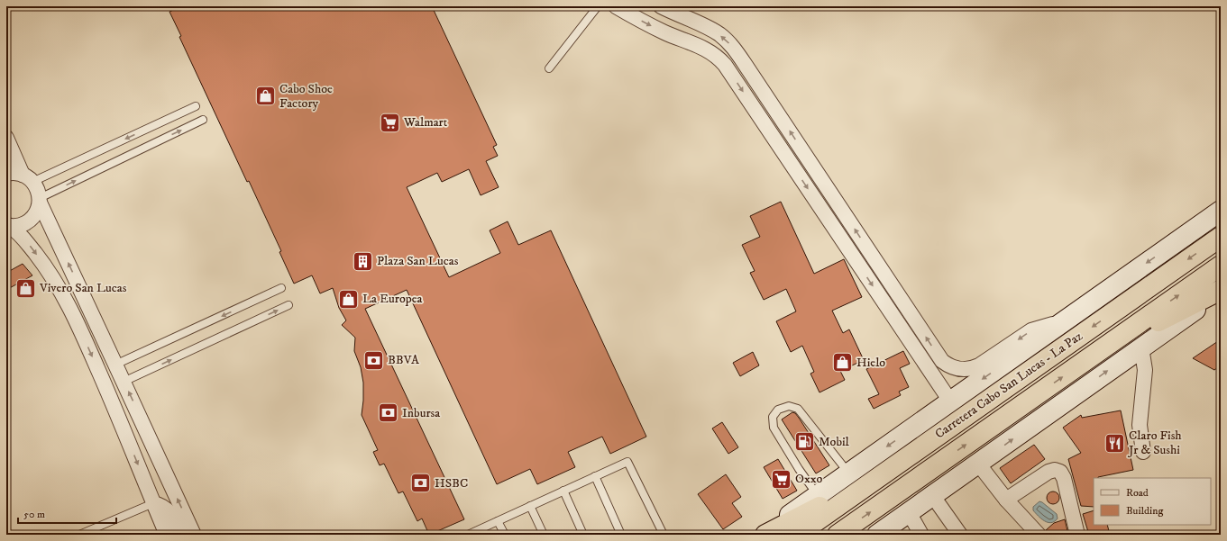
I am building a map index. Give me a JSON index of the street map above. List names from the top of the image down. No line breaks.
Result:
{"streets":{"highway":["Carretera Cabo San Lucas - La Paz"]},"places":{"shop":["Cabo Shoe Factory","Vivero San Lucas","La Europea","Hielo"],"supermarket":["Walmart","Oxxo"],"building":["Plaza San Lucas"],"bank":["BBVA","Inbursa","HSBC"],"fuel station":["Mobil"],"restaurant":["Claro Fish Jr & Sushi"]},"legend":["Road","Building"],"scale_bar":"50 m"}
